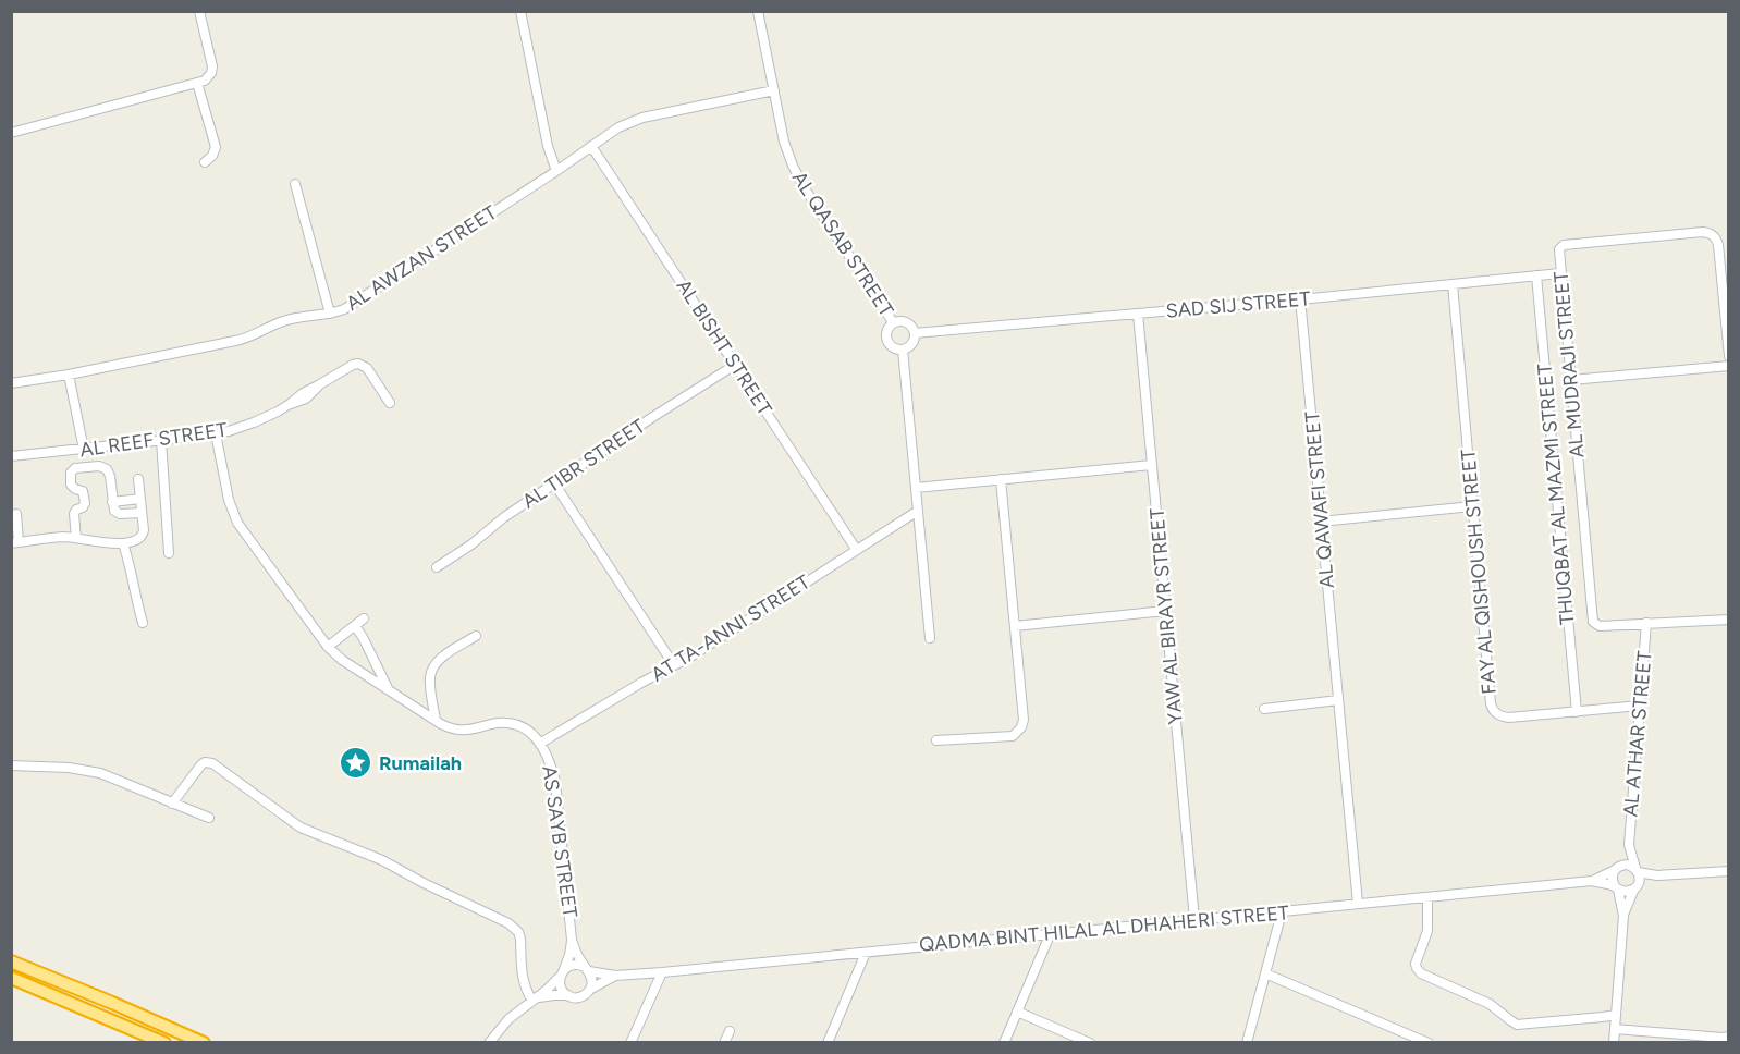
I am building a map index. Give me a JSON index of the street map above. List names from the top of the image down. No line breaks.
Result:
{"streets":{"street":["AL QASAB STREET","AL AWZAN STREET","SAD SIJ STREET","AL BISHT STREET","AL MUDRAJI STREET","AL REEF STREET","AL TIBR STREET","THUQBAT AL MAZMI STREET","AL QAWAFI STREET","FAY AL QISHOUSH STREET","YAW AL BIRAYR STREET","AT TA-ANNI STREET","AL ATHAR STREET","AS SAYB STREET","QADMA BINT HILAL AL DHAHERI STREET"]},"crossings":[["AL QASAB STREET","AL AWZAN STREET"],["AL QASAB STREET","SAD SIJ STREET"],["AL AWZAN STREET","AL BISHT STREET"],["SAD SIJ STREET","AL MUDRAJI STREET"],["SAD SIJ STREET","THUQBAT AL MAZMI STREET"],["SAD SIJ STREET","AL QAWAFI STREET"],["SAD SIJ STREET","FAY AL QISHOUSH STREET"],["SAD SIJ STREET","YAW AL BIRAYR STREET"],["AL BISHT STREET","AL TIBR STREET"],["AL BISHT STREET","AT TA-ANNI STREET"],["AL MUDRAJI STREET","AL ATHAR STREET"],["AL REEF STREET","AS SAYB STREET"],["THUQBAT AL MAZMI STREET","FAY AL QISHOUSH STREET"],["AL QAWAFI STREET","QADMA BINT HILAL AL DHAHERI STREET"],["FAY AL QISHOUSH STREET","AL ATHAR STREET"],["YAW AL BIRAYR STREET","QADMA BINT HILAL AL DHAHERI STREET"],["AT TA-ANNI STREET","AS SAYB STREET"],["AL ATHAR STREET","QADMA BINT HILAL AL DHAHERI STREET"],["AS SAYB STREET","QADMA BINT HILAL AL DHAHERI STREET"]],"places":{"place":["Rumailah"]}}
